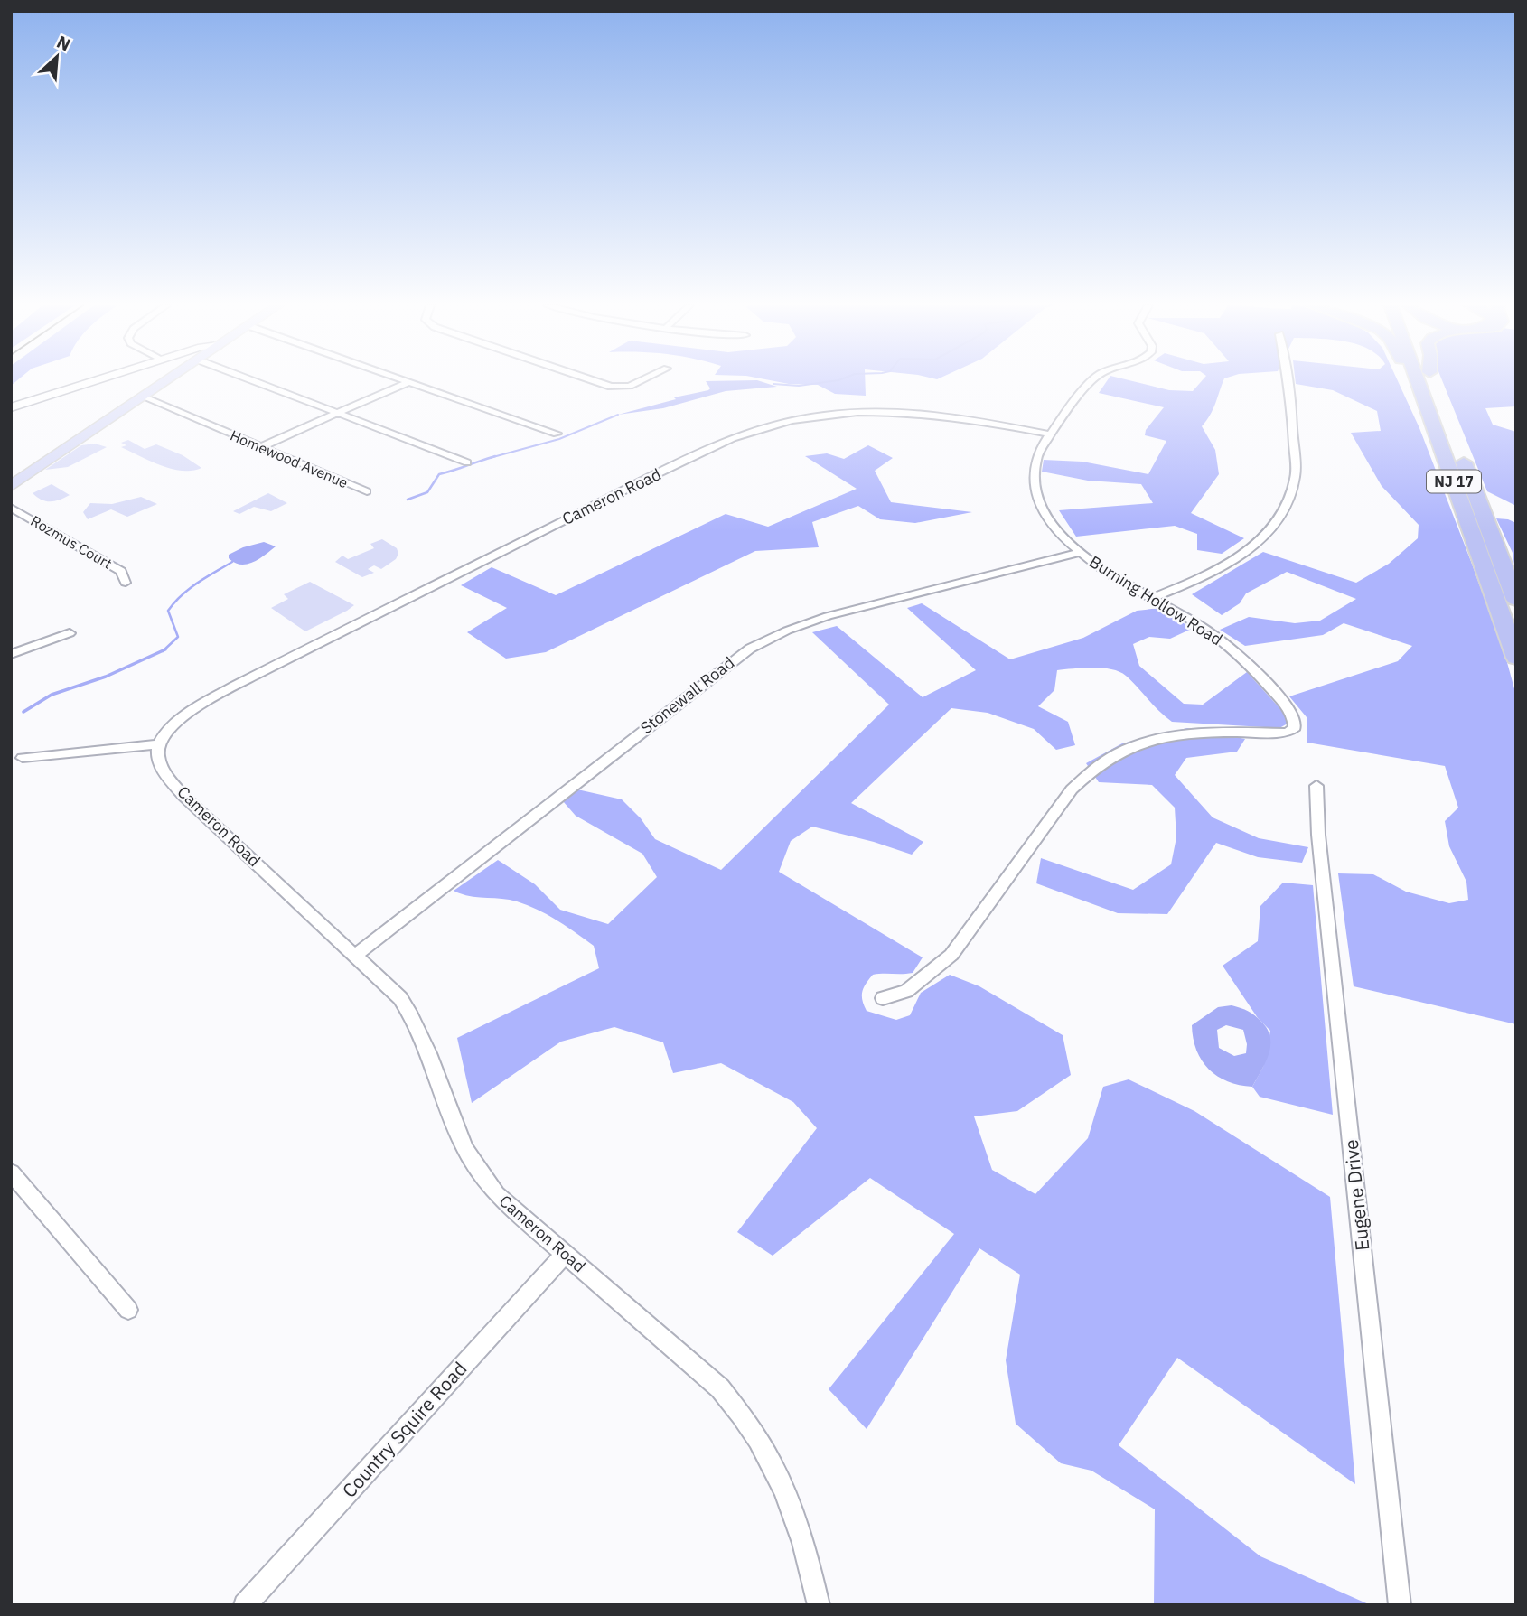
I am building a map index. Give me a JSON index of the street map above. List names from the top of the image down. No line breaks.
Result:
{"streets":{"highway":["NJ 17"],"street":["Homewood Avenue","Cameron Road","Rozmus Court","Burning Hollow Road","Stonewall Road","Eugene Drive","Country Squire Road"]},"crossings":[["Cameron Road","Burning Hollow Road"],["Cameron Road","Stonewall Road"],["Cameron Road","Country Squire Road"],["Burning Hollow Road","Stonewall Road"]],"north":"top right"}
